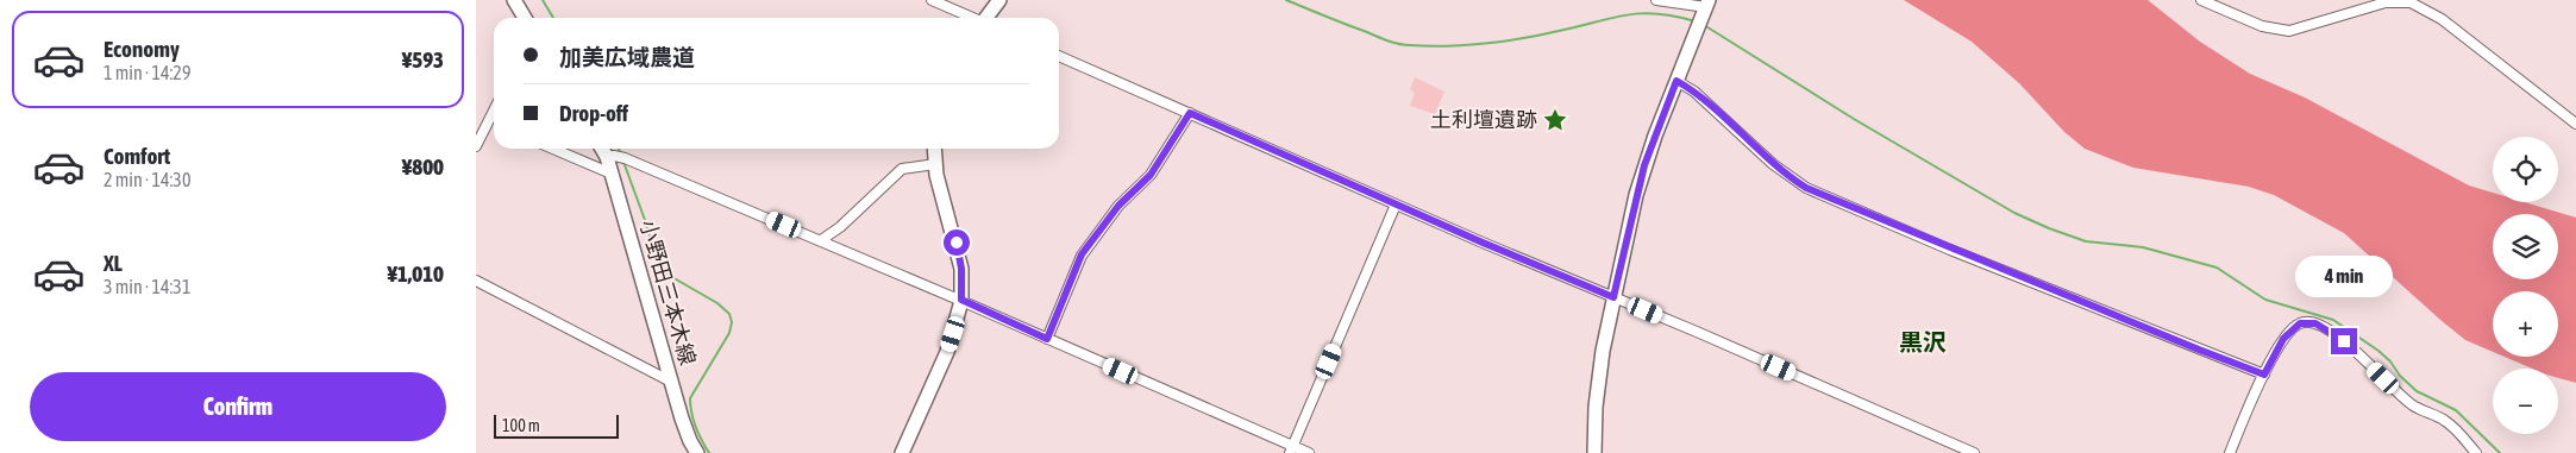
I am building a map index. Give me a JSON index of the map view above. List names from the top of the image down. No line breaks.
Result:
{"streets":{"street":["小野田三本木線"]},"districts":["黒沢"],"places":{"place":["土利壇遺跡"]},"scale_bar":"100 m","page":{"list":[{"name":"Economy","note":"1 min · 14:29","value":"¥593"},{"name":"Comfort","note":"2 min · 14:30","value":"¥800"},{"name":"XL","note":"3 min · 14:31","value":"¥1,010"}],"banner":["加美広域農道","Drop-off"],"map_buttons":["+","−"],"bubble":"4 min","buttons":"Confirm","scale":"100 m"}}
